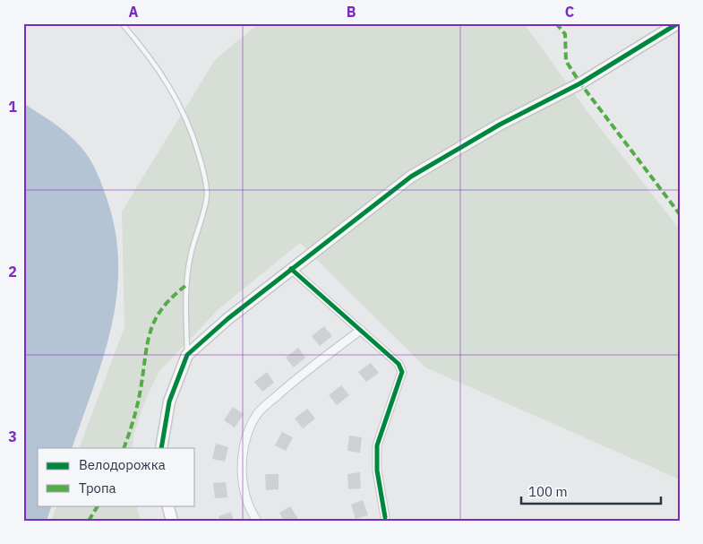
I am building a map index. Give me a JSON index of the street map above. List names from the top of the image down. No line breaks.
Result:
{"legend":["Велодорожка","Тропа"],"scale_bar":"100 m","grid":{"columns":["A","B","C"],"rows":["1","2","3"]}}
